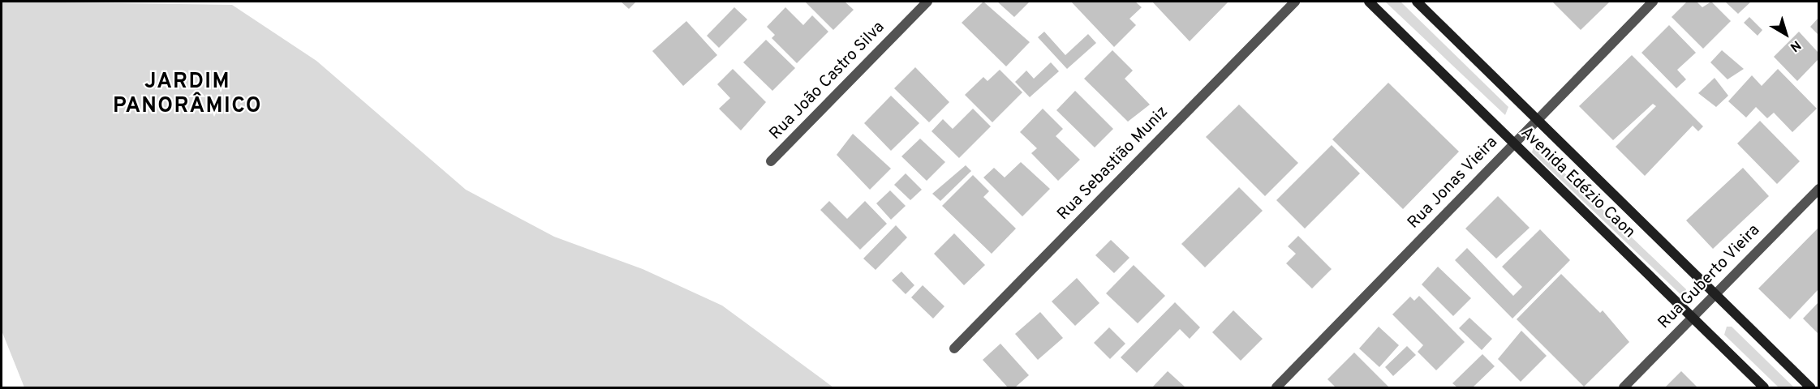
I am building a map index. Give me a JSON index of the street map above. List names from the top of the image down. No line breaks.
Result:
{"streets":{"main road":["Avenida Edézio Caon"],"street":["Rua João Castro Silva","Rua Sebastião Muniz","Rua Jonas Vieira","Rua Guberto Vieira"]},"crossings":[["Rua Jonas Vieira","Avenida Edézio Caon"],["Avenida Edézio Caon","Rua Guberto Vieira"]],"districts":["JARDIM PANORÂMICO"],"north":"bottom right"}
